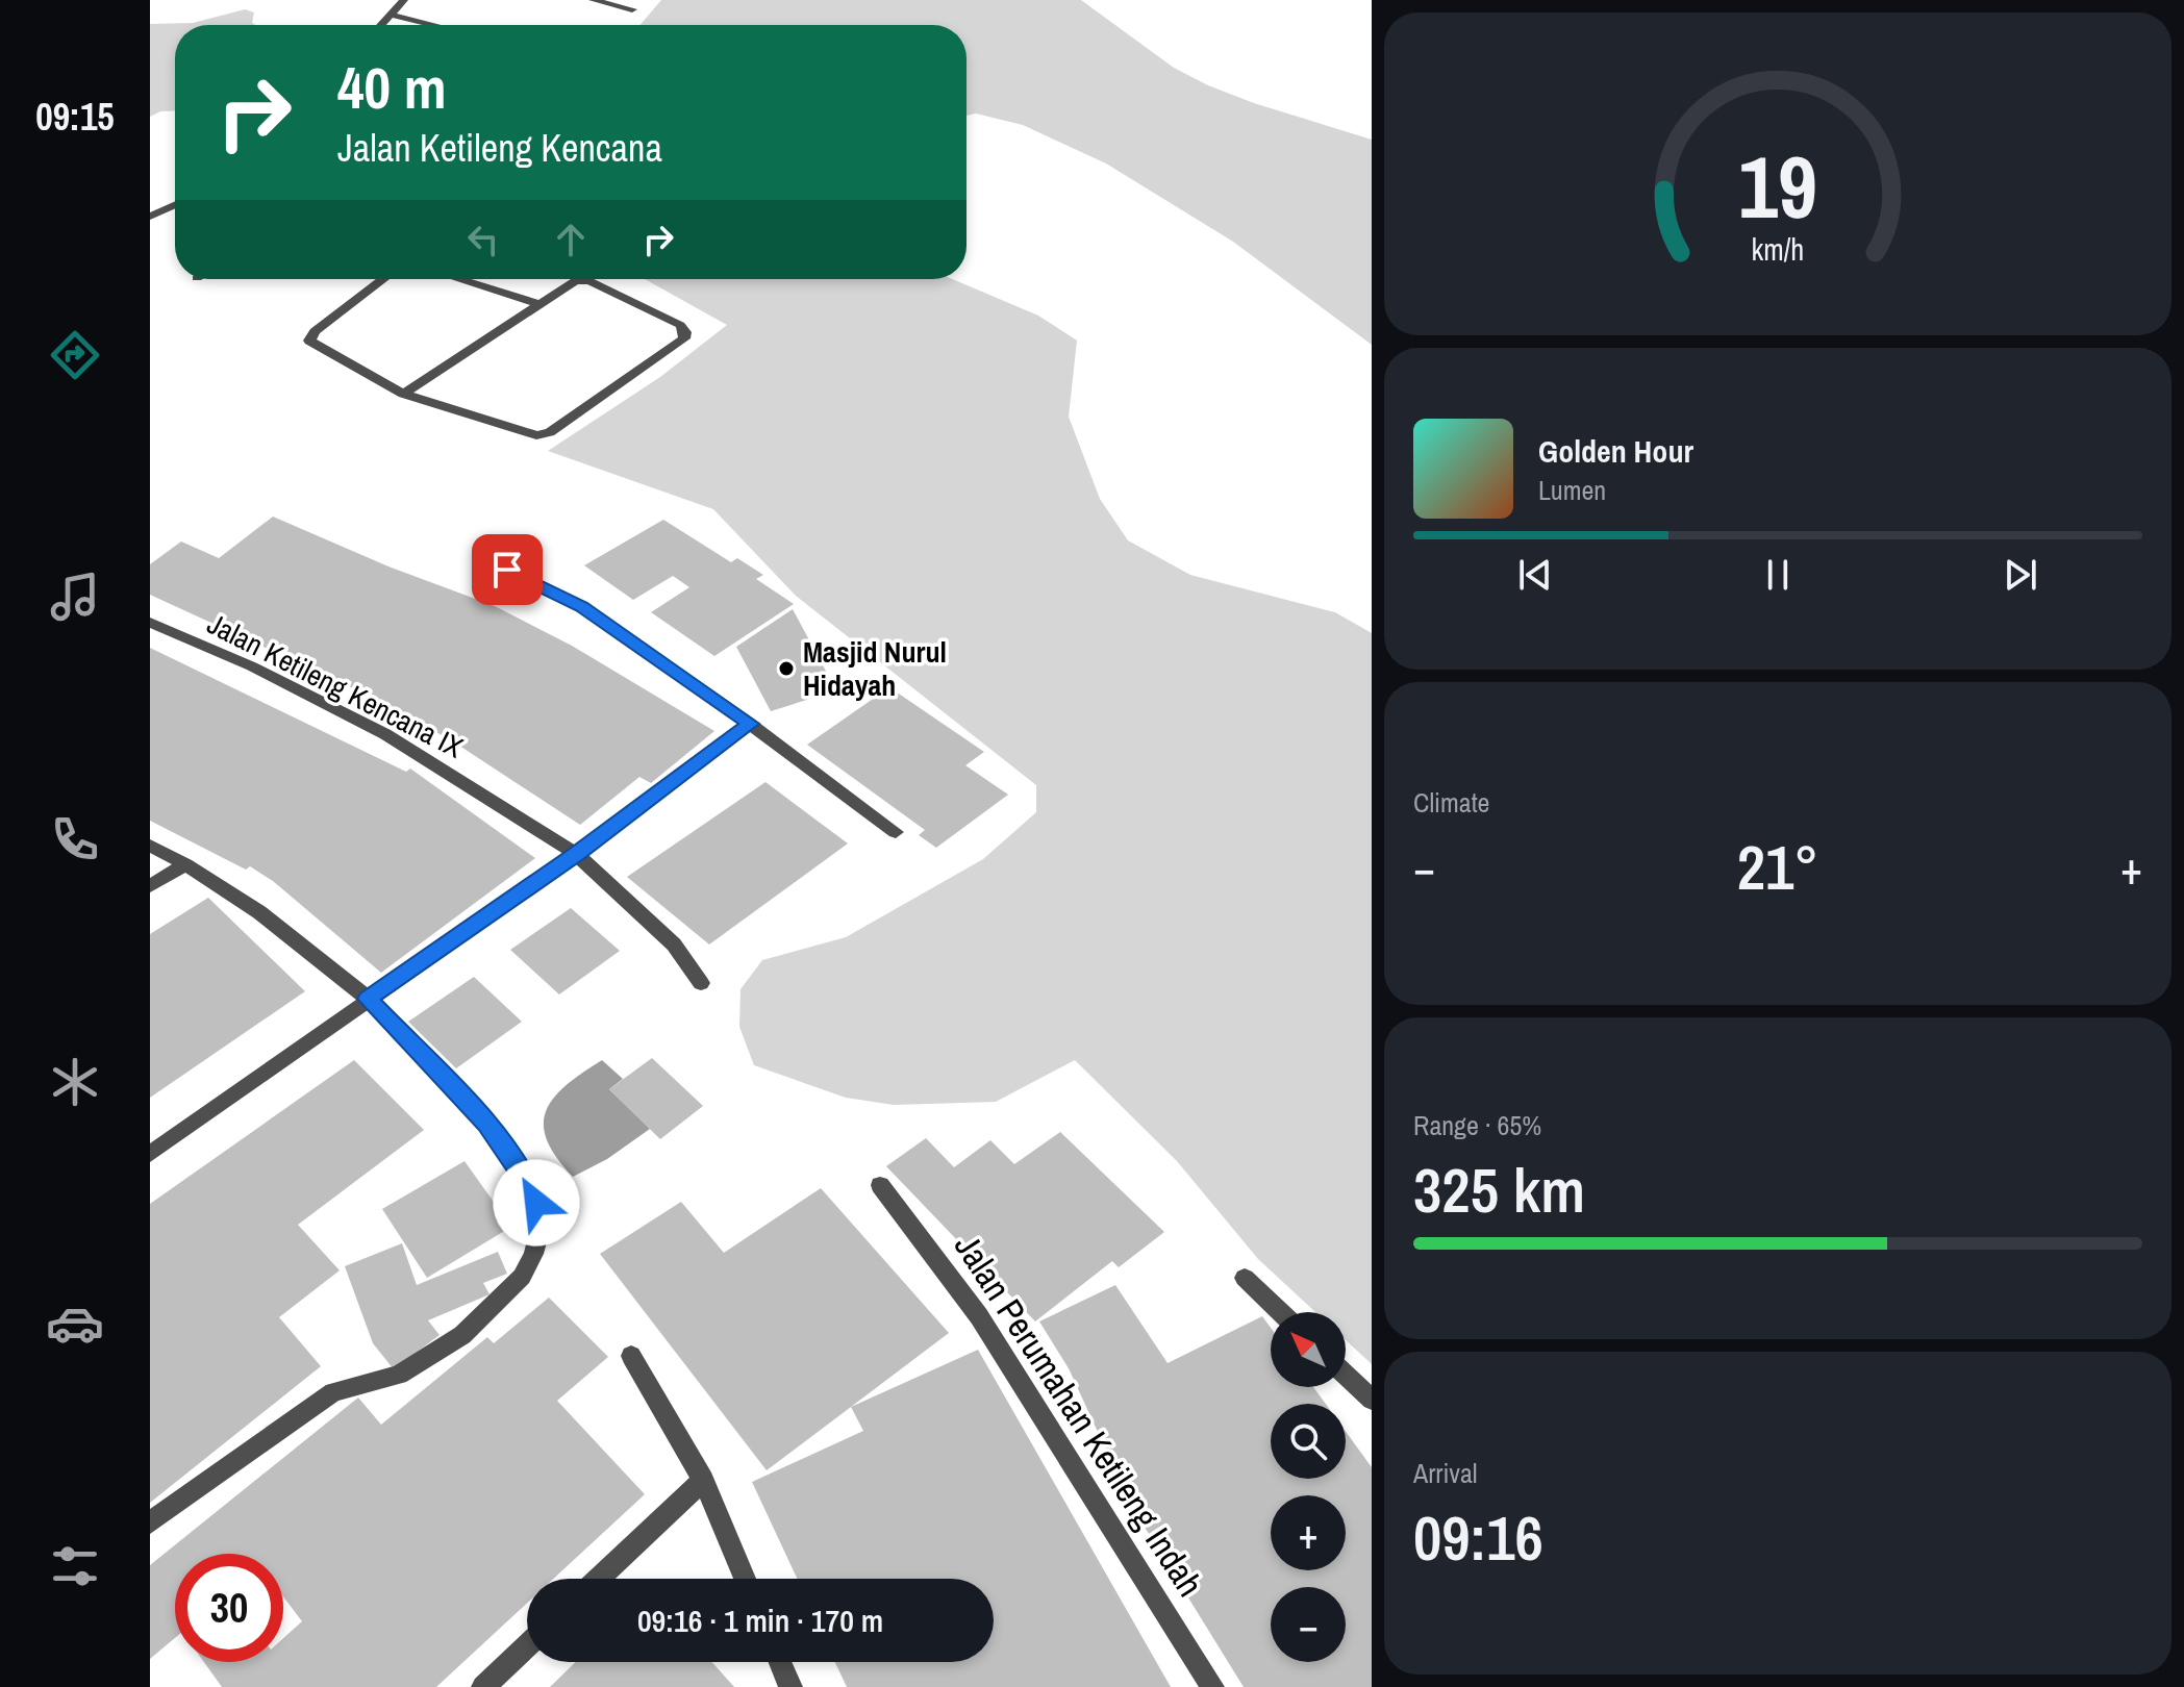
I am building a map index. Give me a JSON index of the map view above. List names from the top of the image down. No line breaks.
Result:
{"streets":{"street":["Jalan Ketileng Kencana IX","Jalan Perumahan Ketileng Indah"]},"places":["Masjid Nurul Hidayah"],"north":"top left","page":{"tabs":"09:15","turn":["40 m","Jalan Ketileng Kencana"],"song":["Golden Hour","Lumen"],"tile":["Climate",["Range · 65%","325 km"],["Arrival","09:16"]],"heat":["−","21°","+"],"map_buttons":["+","−"],"limit":"30","trip":"09:16 · 1 min · 170 m","gauge":["19","km/h"]}}
